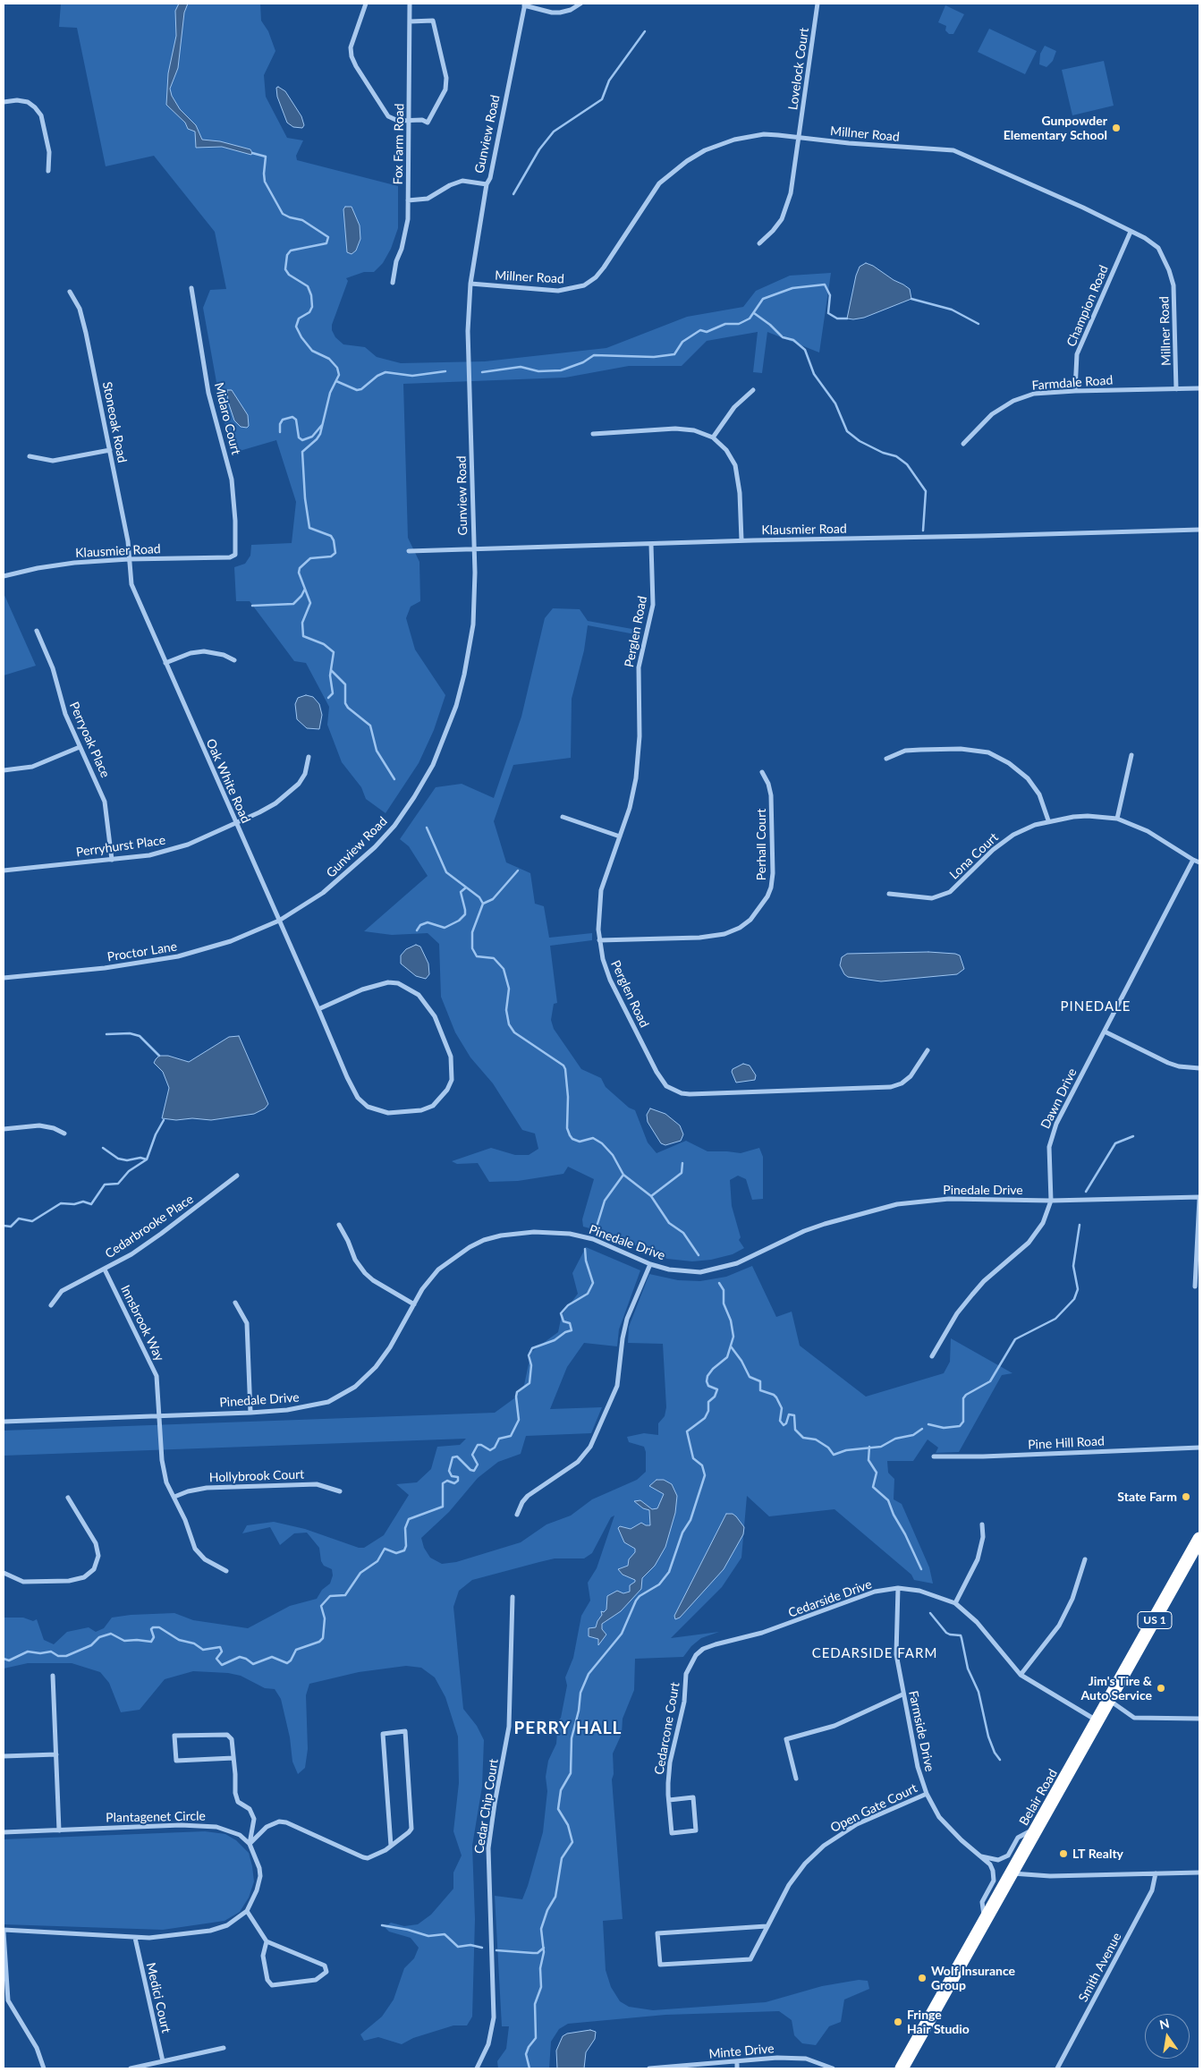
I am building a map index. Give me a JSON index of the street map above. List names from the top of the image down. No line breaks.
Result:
{"streets":{"highway":["US 1","Belair Road"],"street":["Lovelock Court","Gunview Road","Millner Road","Fox Farm Road","Champion Road","Farmdale Road","Midaro Court","Stoneoak Road","Klausmier Road","Perglen Road","Perryoak Place","Oak White Road","Perhall Court","Perryhurst Place","Lona Court","Proctor Lane","Dawn Drive","Pinedale Drive","Cedarbrooke Place","Innsbrook Way","Pine Hill Road","Hollybrook Court","Cedarside Drive","Cedarcone Court","Farmside Drive","Cedar Chip Court","Open Gate Court","Plantagenet Circle","Smith Avenue","Medici Court","Minte Drive"]},"crossings":[["Lovelock Court","Millner Road"],["Gunview Road","Millner Road"],["Gunview Road","Klausmier Road"],["Gunview Road","Oak White Road"],["Gunview Road","Proctor Lane"],["Millner Road","Champion Road"],["Millner Road","Farmdale Road"],["Champion Road","Farmdale Road"],["Midaro Court","Klausmier Road"],["Stoneoak Road","Klausmier Road"],["Stoneoak Road","Oak White Road"],["Klausmier Road","Perglen Road"],["Klausmier Road","Oak White Road"],["Perglen Road","Perhall Court"],["Perryoak Place","Perryhurst Place"],["Oak White Road","Perryhurst Place"],["Oak White Road","Proctor Lane"],["Lona Court","Dawn Drive"],["Dawn Drive","Pinedale Drive"],["Pinedale Drive","Innsbrook Way"],["Cedarbrooke Place","Innsbrook Way"],["Innsbrook Way","Hollybrook Court"],["Cedarside Drive","Cedarcone Court"],["Cedarside Drive","Farmside Drive"],["Cedarside Drive","Belair Road"],["Farmside Drive","Belair Road"],["Farmside Drive","Open Gate Court"]],"districts":["PINEDALE","CEDARSIDE FARM","PERRY HALL"],"places":["Gunpowder Elementary School","State Farm","Jim's Tire & Auto Service","LT Realty","Wolf Insurance Group","Fringe Hair Studio"],"north":"top"}
